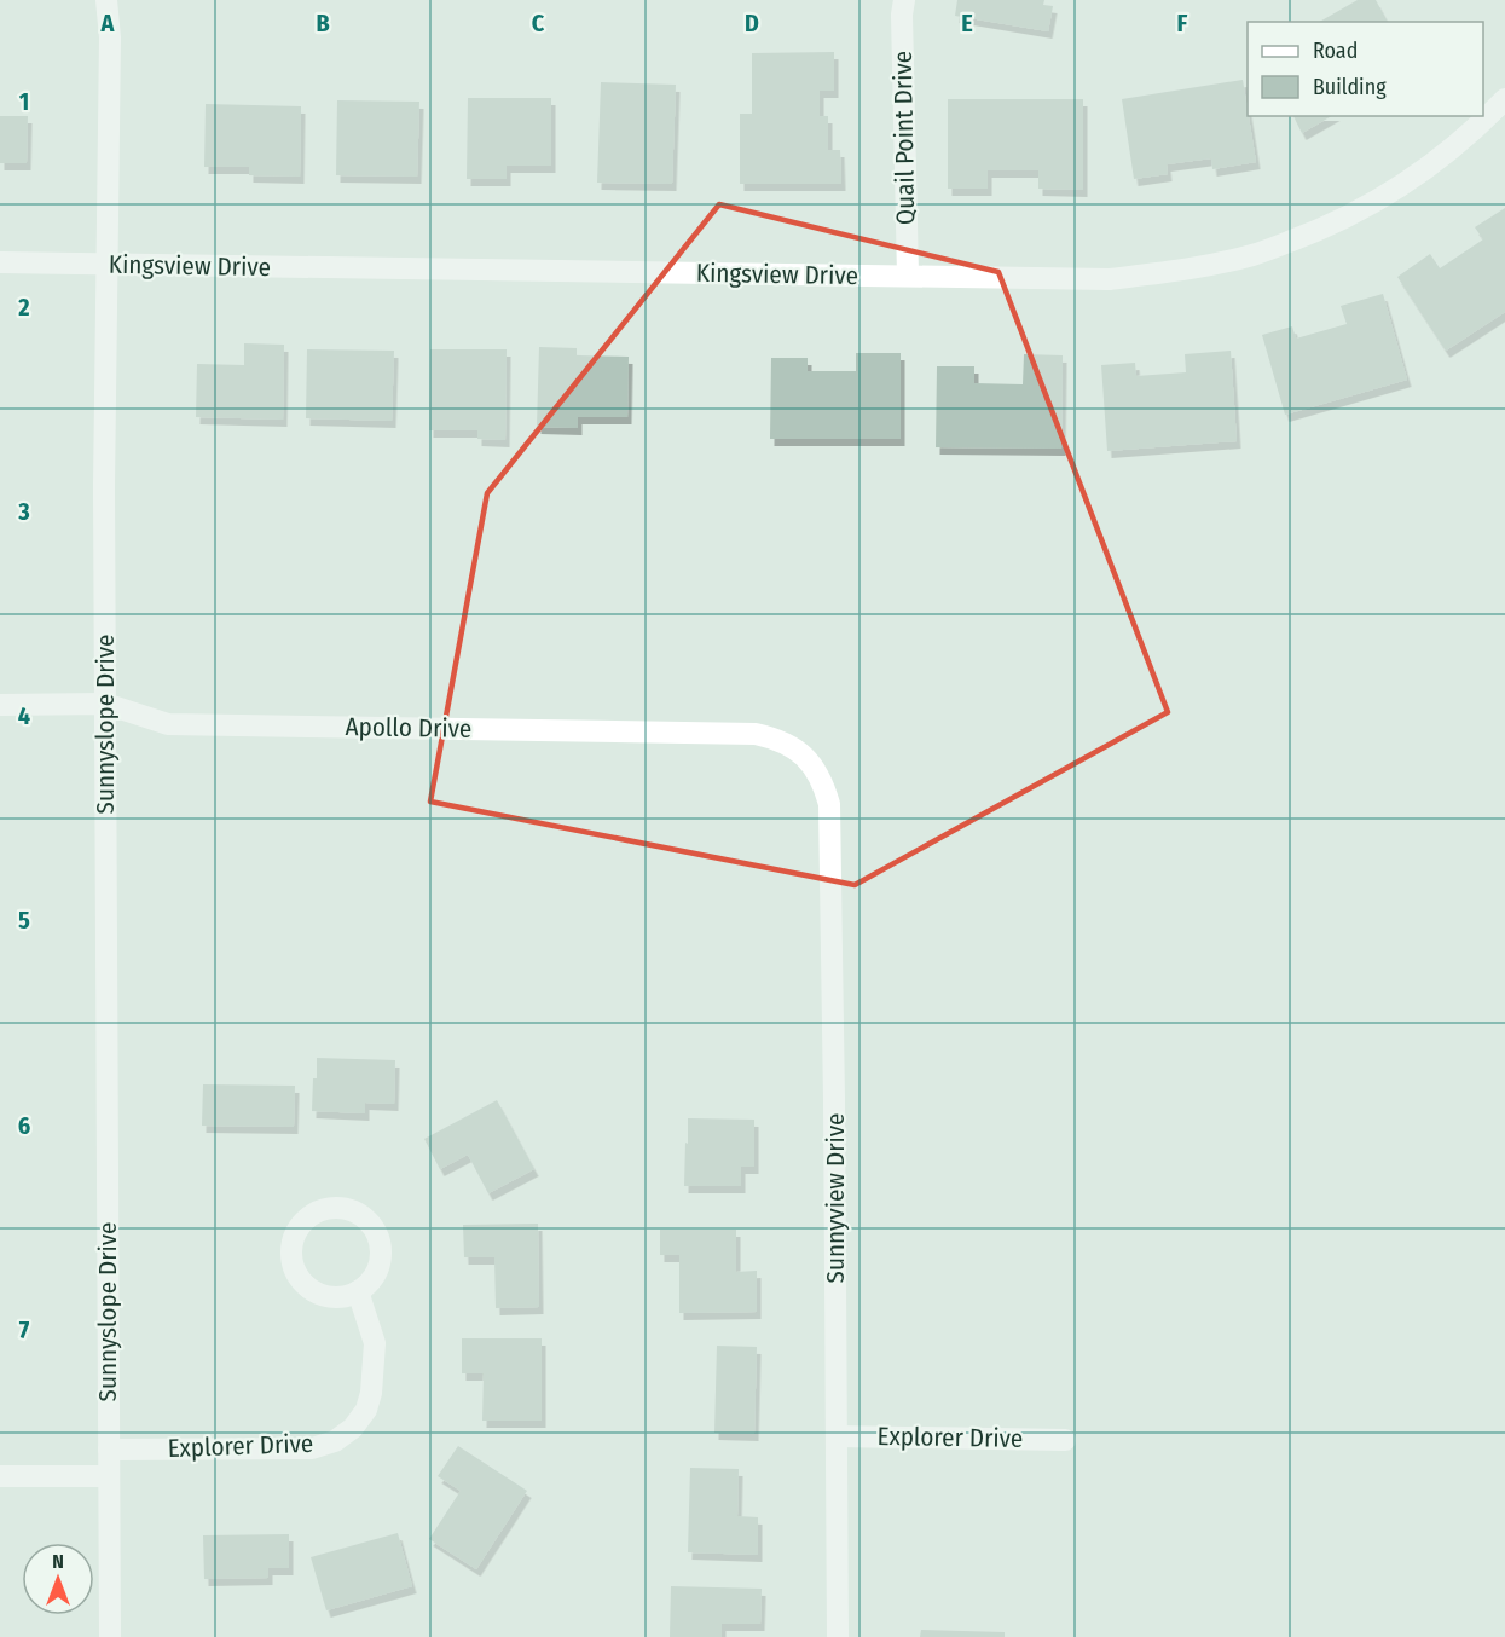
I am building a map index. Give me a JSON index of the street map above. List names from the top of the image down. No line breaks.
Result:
{"streets":{"street":["Quail Point Drive","Kingsview Drive","Sunnyslope Drive","Apollo Drive","Sunnyview Drive","Explorer Drive"]},"crossings":[["Quail Point Drive","Kingsview Drive"],["Kingsview Drive","Sunnyslope Drive"],["Sunnyslope Drive","Apollo Drive"],["Sunnyslope Drive","Explorer Drive"],["Apollo Drive","Sunnyview Drive"],["Sunnyview Drive","Explorer Drive"]],"legend":["Road","Building"],"north":"top","grid":{"columns":["A","B","C","D","E","F"],"rows":["1","2","3","4","5","6","7"]}}
